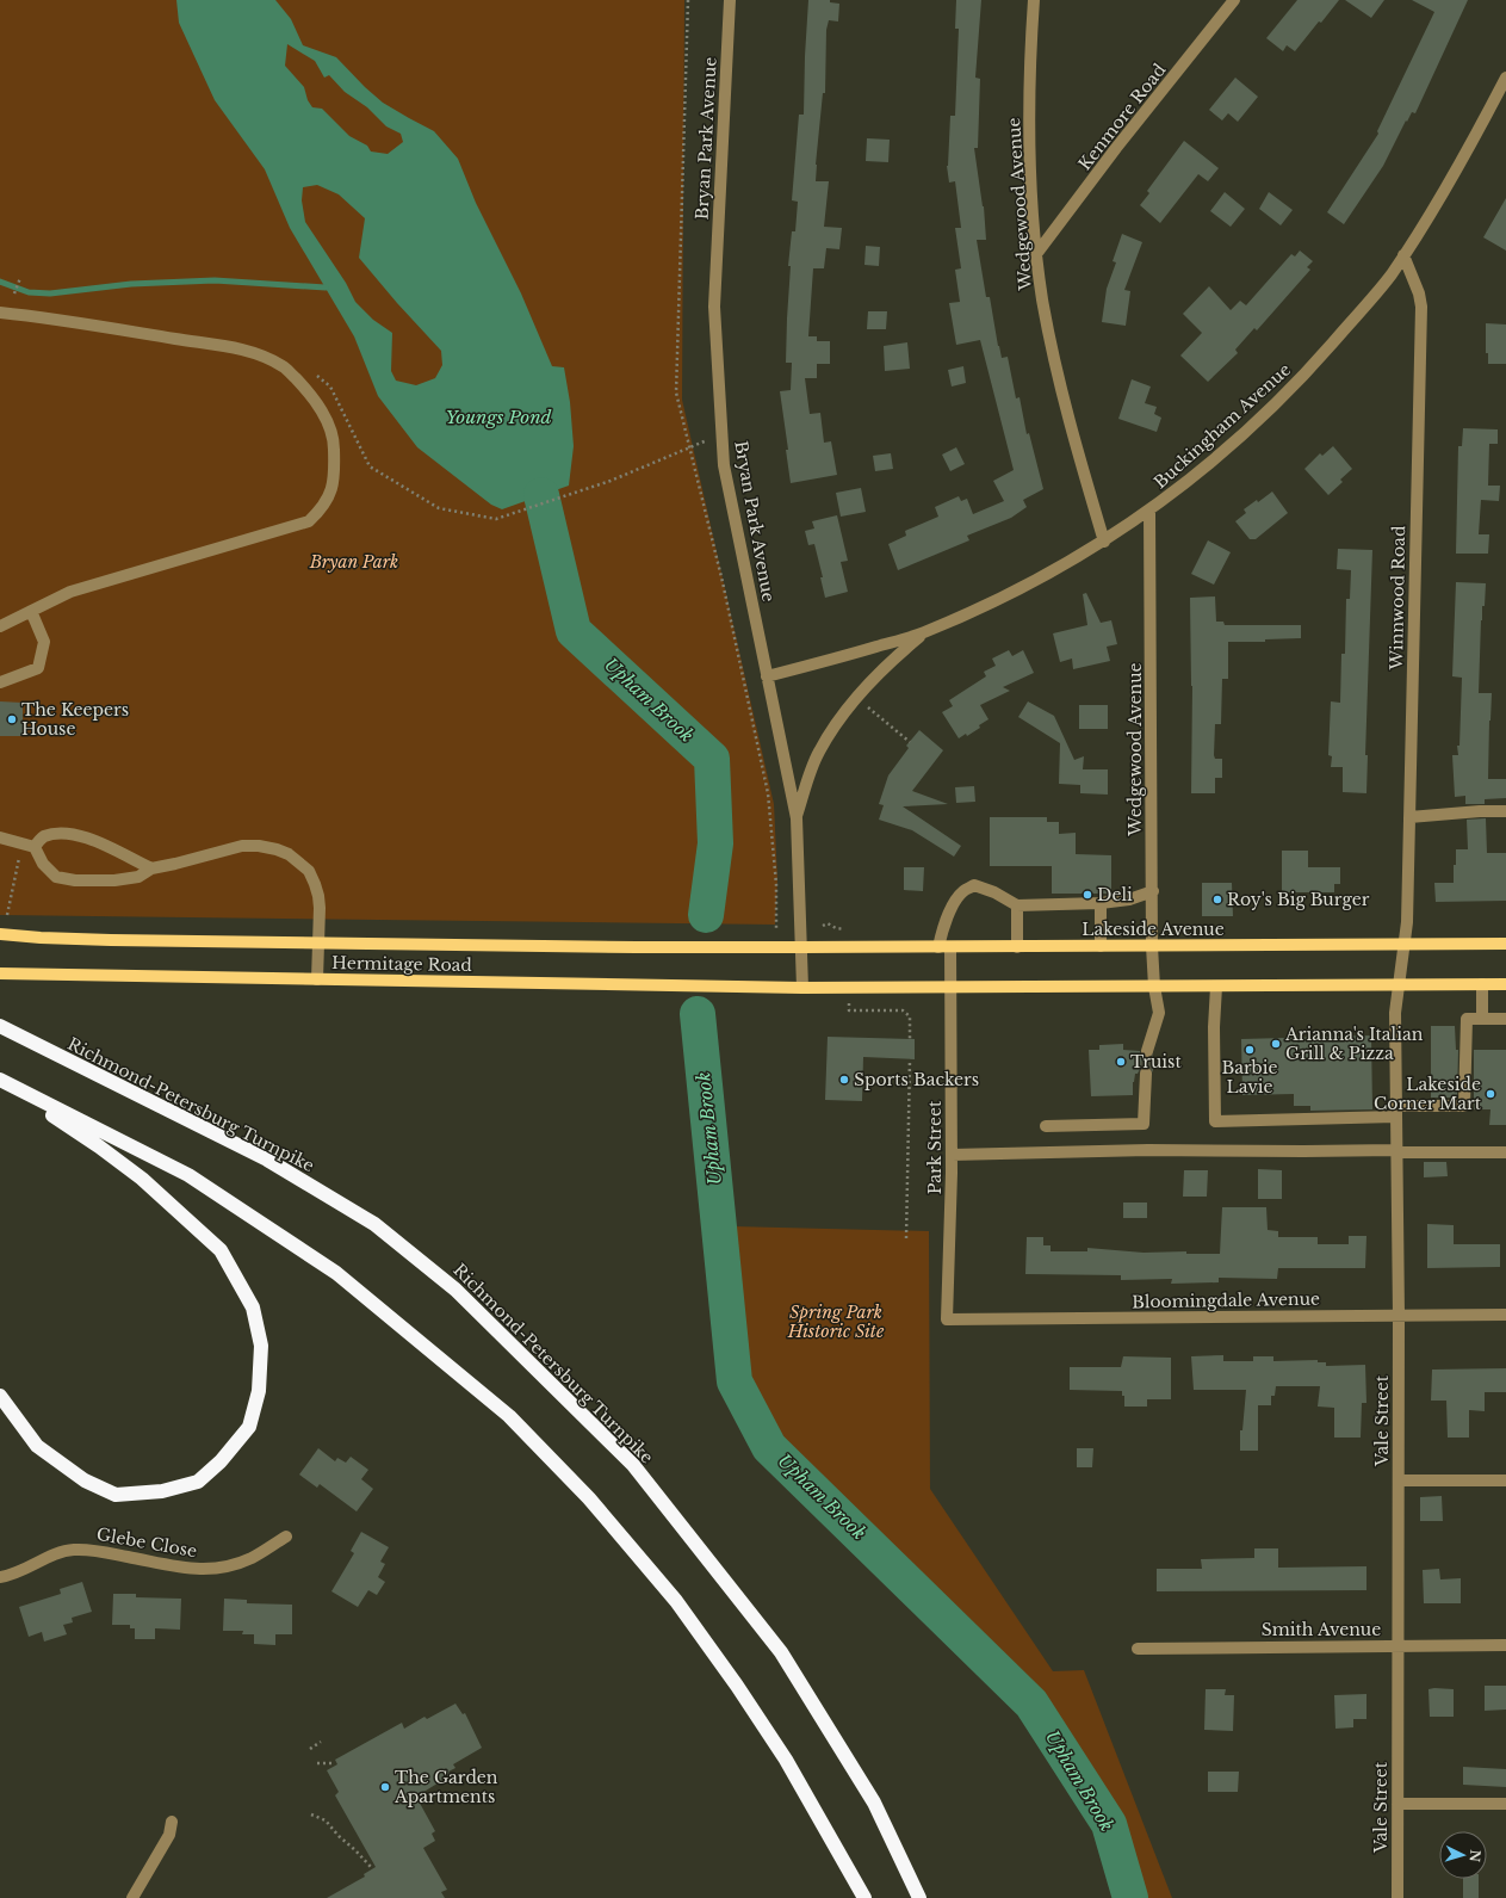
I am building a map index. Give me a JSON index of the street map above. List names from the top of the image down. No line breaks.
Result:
{"streets":{"highway":["Richmond-Petersburg Turnpike"],"main road":["Lakeside Avenue","Hermitage Road"],"street":["Kenmore Road","Bryan Park Avenue","Wedgewood Avenue","Buckingham Avenue","Winnwood Road","Park Street","Bloomingdale Avenue","Vale Street","Glebe Close","Smith Avenue"]},"crossings":[["Kenmore Road","Wedgewood Avenue"],["Bryan Park Avenue","Buckingham Avenue"],["Bryan Park Avenue","Lakeside Avenue"],["Bryan Park Avenue","Hermitage Road"],["Wedgewood Avenue","Buckingham Avenue"],["Wedgewood Avenue","Lakeside Avenue"],["Buckingham Avenue","Winnwood Road"],["Winnwood Road","Lakeside Avenue"],["Winnwood Road","Vale Street"],["Lakeside Avenue","Hermitage Road"],["Lakeside Avenue","Park Street"],["Lakeside Avenue","Vale Street"],["Park Street","Bloomingdale Avenue"],["Bloomingdale Avenue","Vale Street"],["Vale Street","Smith Avenue"]],"water":["Youngs Pond","Upham Brook"],"parks":["Bryan Park","Spring Park Historic Site"],"places":["The Keepers House","Deli","Roy's Big Burger","Arianna's Italian Grill & Pizza","Barbie Lavie","Truist","Sports Backers","Lakeside Corner Mart","The Garden Apartments"],"north":"right"}
